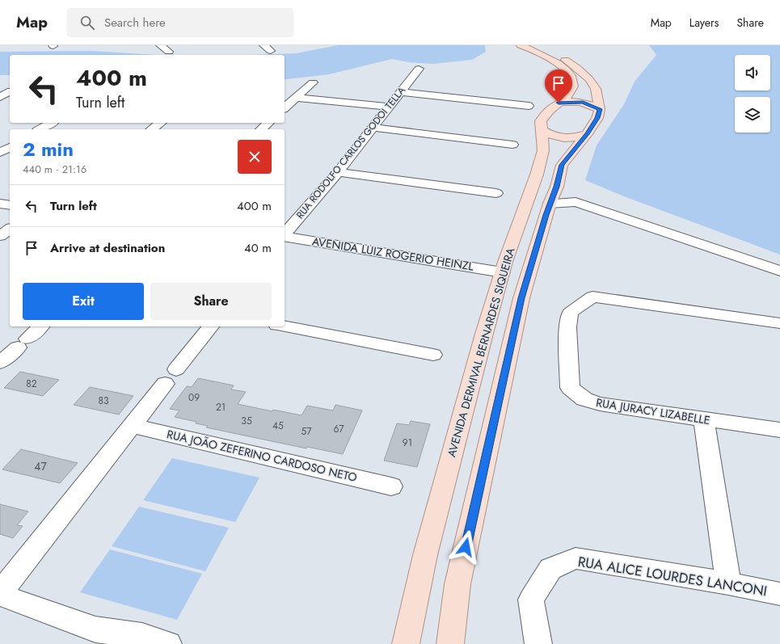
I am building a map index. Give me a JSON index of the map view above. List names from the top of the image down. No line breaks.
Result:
{"streets":{"main road":["AVENIDA DERMIVAL BERNARDES SIQUEIRA"],"street":["RUA RODOLFO CARLOS GODOI TELLA","AVENIDA LUIZ ROGERIO HEINZL","RUA JURACY LIZABELLE","RUA JOÃO ZEFERINO CARDOSO NETO","RUA ALICE LOURDES LANCONI"]},"crossings":[["RUA RODOLFO CARLOS GODOI TELLA","AVENIDA LUIZ ROGERIO HEINZL"],["AVENIDA LUIZ ROGERIO HEINZL","AVENIDA DERMIVAL BERNARDES SIQUEIRA"]],"house_numbers":["82","09","83","21","35","45","67","57","91","47"],"page":{"header":"Map","search":"Search here","nav":["Map","Layers","Share"],"turn":["400 m","Turn left"],"heading":["2 min","440 m · 21:16"],"list":[{"name":"Turn left","value":"400 m"},{"name":"Arrive at destination","value":"40 m"}],"buttons":["Exit","Share"]}}
